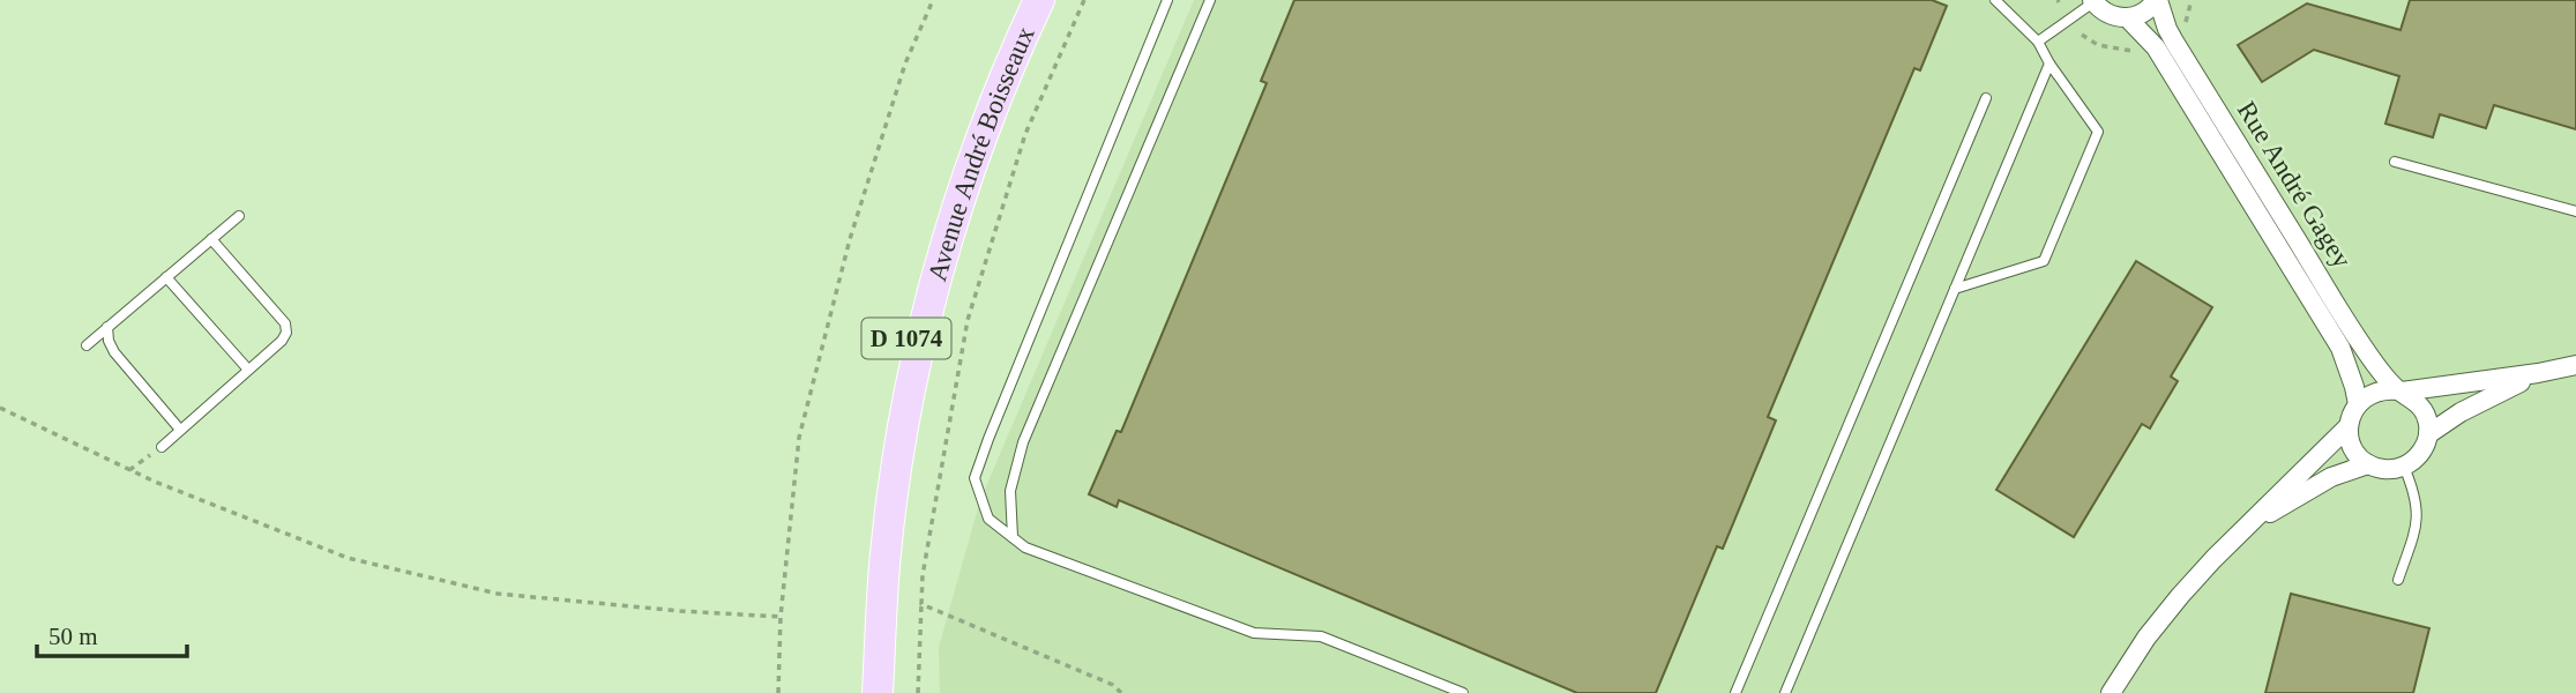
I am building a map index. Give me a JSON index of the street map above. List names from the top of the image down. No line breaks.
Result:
{"streets":{"main road":["Avenue André Boisseaux","D 1074"],"street":["Rue André Gagey"]},"scale_bar":"50 m"}
